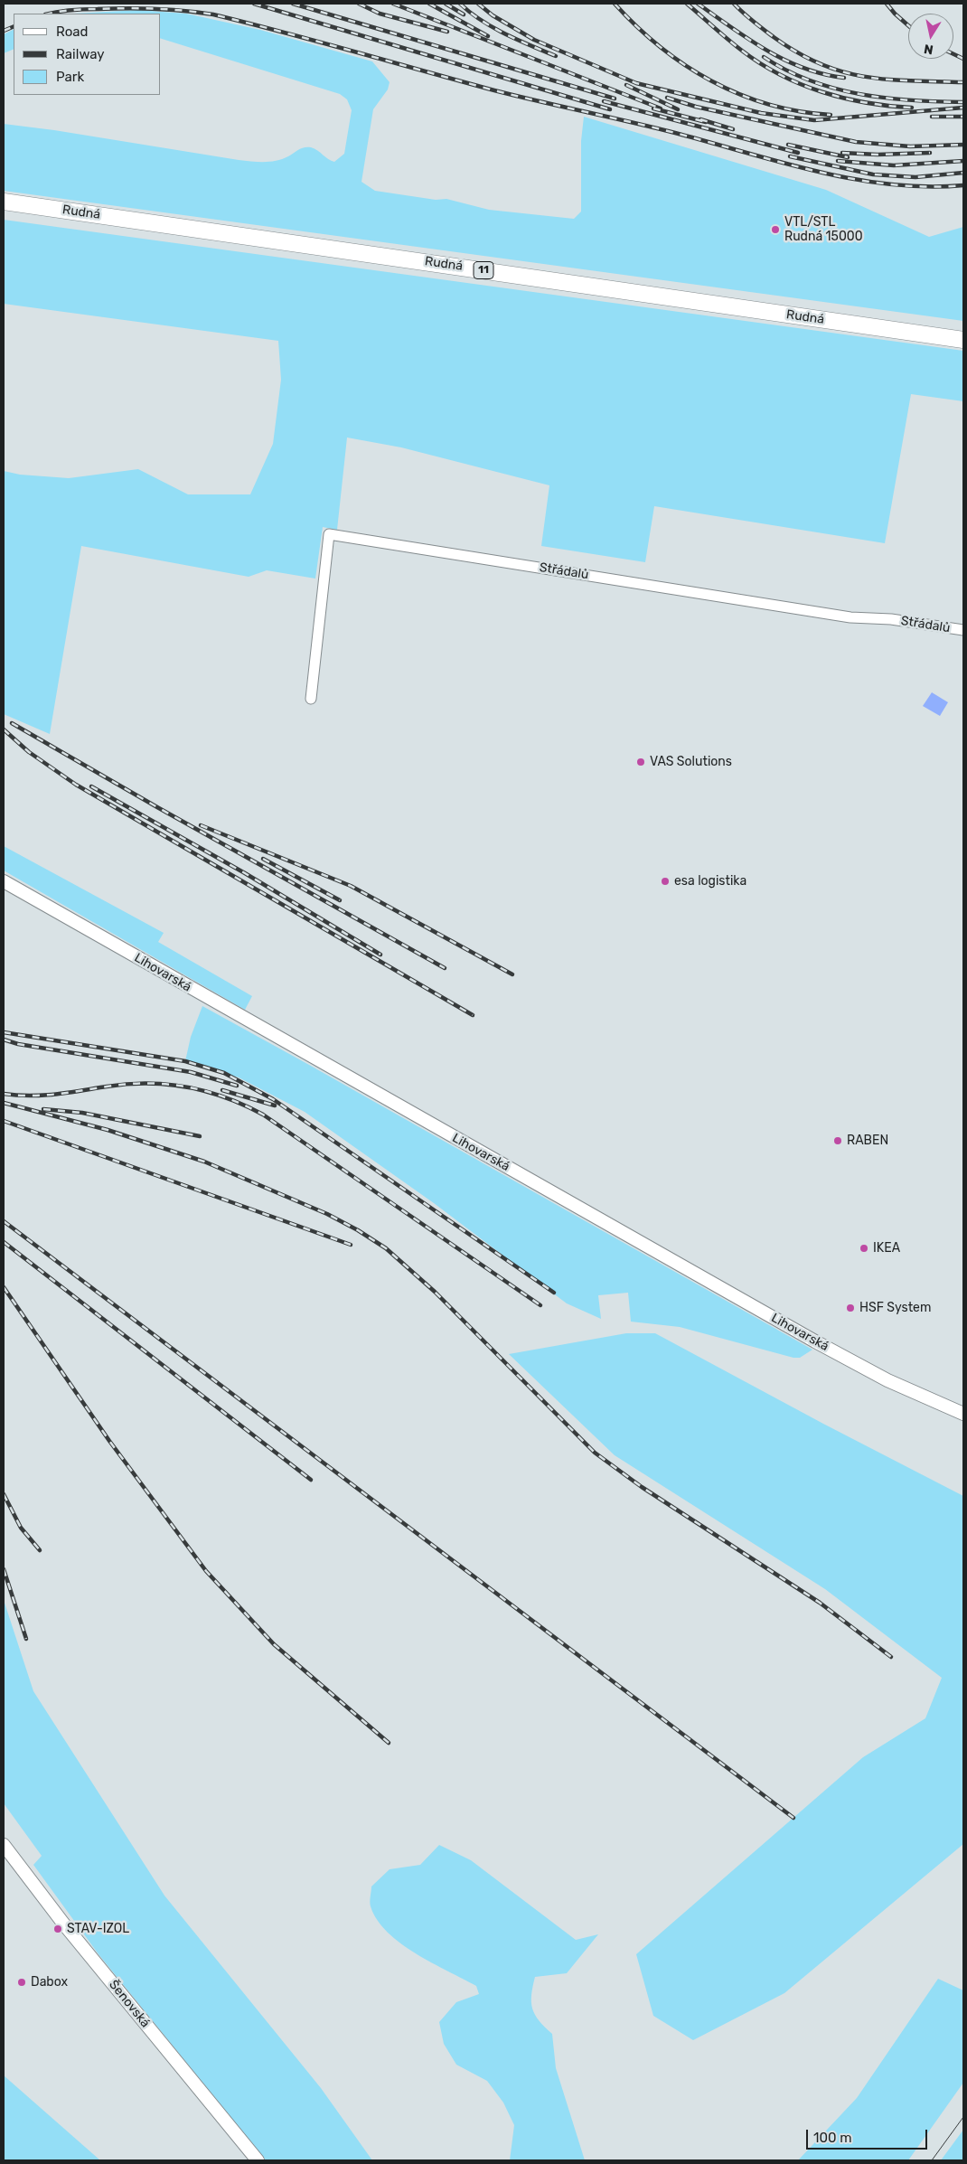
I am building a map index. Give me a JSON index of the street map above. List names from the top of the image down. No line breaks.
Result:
{"streets":{"main road":["Rudná","11"],"street":["Střádalů","Lihovarská","Šenovská"]},"places":["VTL/STL Rudná 15000","VAS Solutions","esa logistika","RABEN","IKEA","HSF System","STAV-IZOL","Dabox"],"legend":["Road","Railway","Park"],"scale_bar":"100 m","north":"bottom"}
